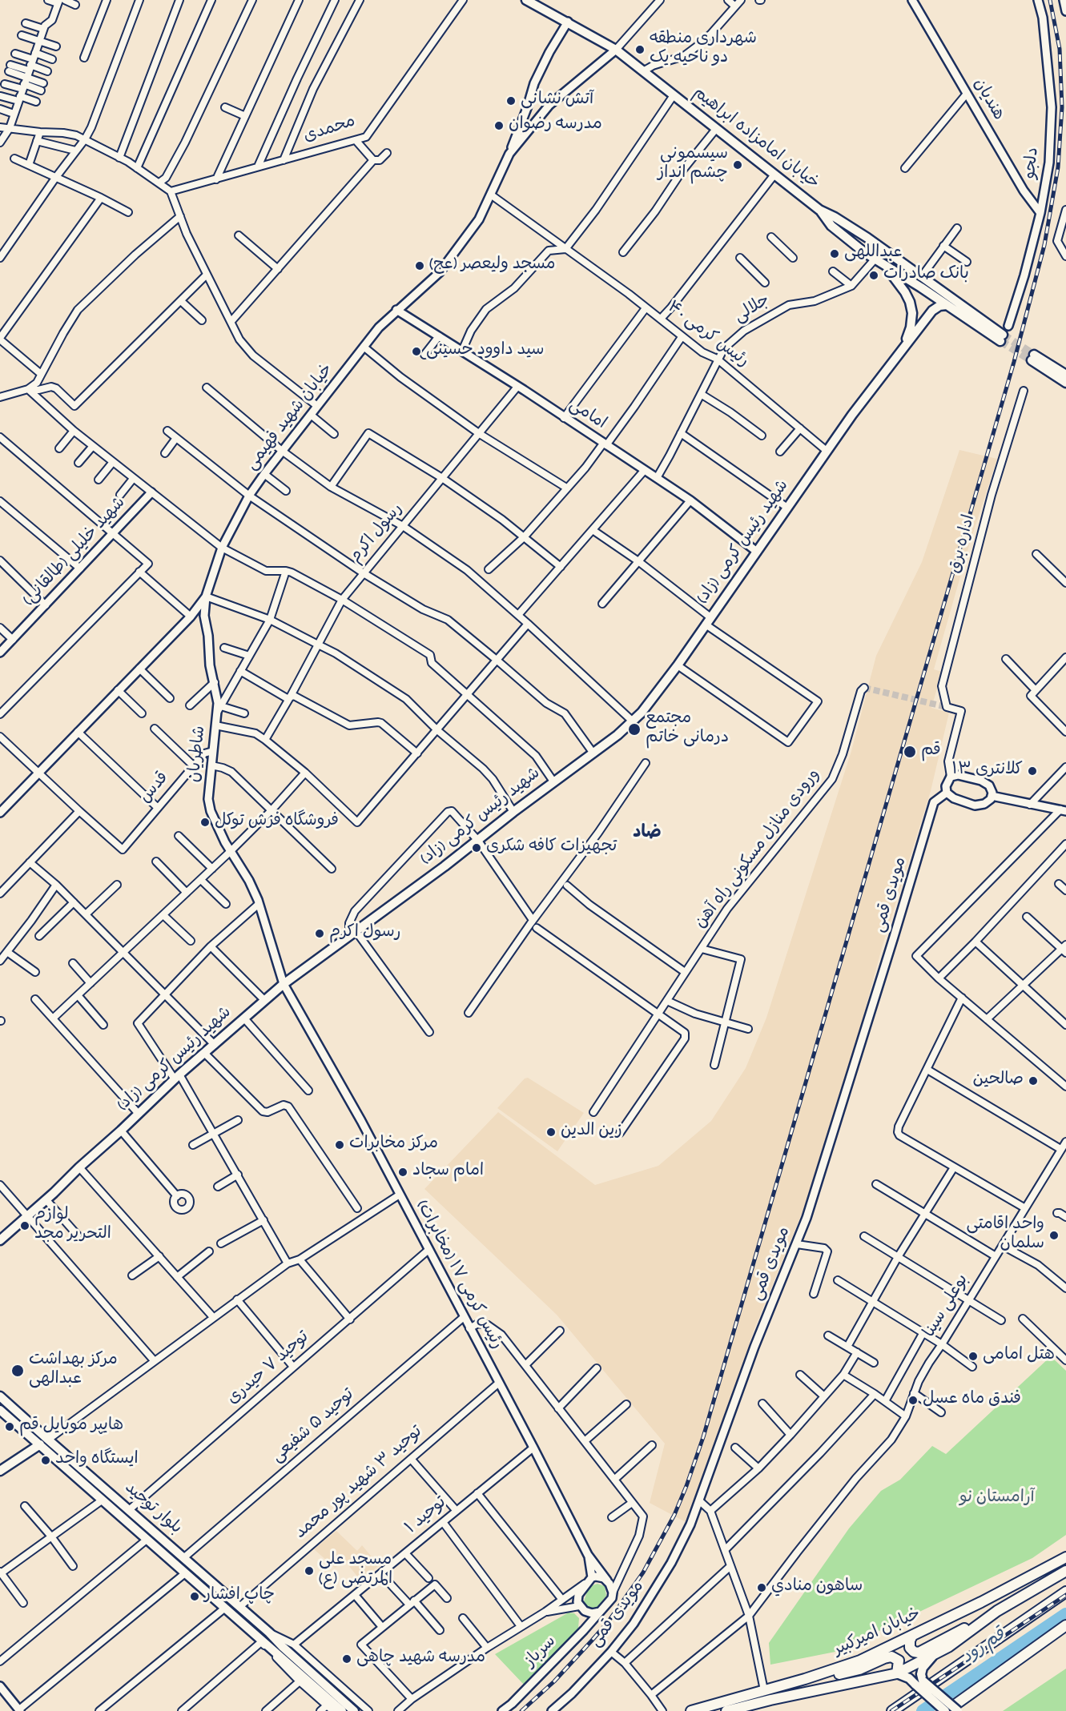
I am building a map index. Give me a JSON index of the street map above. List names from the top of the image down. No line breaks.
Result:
{"streets":{"main road":["خیابان امامزاده ابراهیم","شهید رئیس کرمی (زاد)","بلوار توحید","خیابان امیرکبیر"],"street":["هندیان","محمدی","دلجو","جلالی","رئیس کرمی ۴۰","امامی","خیابان شهید فهیمی","رسول اکرم","اداره برق","شهید خلیلی (طالقانی)","شاطریان","قدس","ورودی منازل مسکونی راه آهن","مویدی قمی","رئیس کرمی ۱۷ (مخابرات)","بوعلی سینا","توحید ۷ حیدری","توحید ۵ شفیعی","توحید ۳ شهيد پور محمد","توحید ۱","سرباز"]},"crossings":[["هندیان","دلجو"],["خیابان امامزاده ابراهیم","جلالی"],["خیابان امامزاده ابراهیم","خیابان شهید فهیمی"],["خیابان امامزاده ابراهیم","شهید رئیس کرمی (زاد)"],["جلالی","رئیس کرمی ۴۰"],["جلالی","امامی"],["رئیس کرمی ۴۰","خیابان شهید فهیمی"],["رئیس کرمی ۴۰","شهید رئیس کرمی (زاد)"],["امامی","خیابان شهید فهیمی"],["امامی","رسول اکرم"],["امامی","شهید رئیس کرمی (زاد)"],["خیابان شهید فهیمی","شاطریان"],["شهید رئیس کرمی (زاد)","رئیس کرمی ۱۷ (مخابرات)"],["شاطریان","قدس"],["شاطریان","رئیس کرمی ۱۷ (مخابرات)"],["رئیس کرمی ۱۷ (مخابرات)","توحید ۷ حیدری"],["رئیس کرمی ۱۷ (مخابرات)","توحید ۵ شفیعی"],["رئیس کرمی ۱۷ (مخابرات)","توحید ۳ شهيد پور محمد"],["رئیس کرمی ۱۷ (مخابرات)","توحید ۱"],["رئیس کرمی ۱۷ (مخابرات)","سرباز"],["توحید ۷ حیدری","بلوار توحید"],["توحید ۵ شفیعی","بلوار توحید"],["توحید ۳ شهيد پور محمد","بلوار توحید"]],"districts":["ضاد"],"water":["قم رود"],"parks":["آرامستان نو"],"places":["شهرداری منطقه دو ناحیه یک","آتش نشانی","مدرسه رضوان","سیسمونی چشم انداز","عبداللهی","مسجد ولیعصر (عج)","بانک صادرات","سید داوود حسینی","مجتمع درمانی خاتم","قم","کلانتری ۱۳","فروشگاه فرش توکل","تجهیزات کافه شکری","رسول اکرم","صالحین","زین الدین","مرکز مخابرات","امام سجاد","لوازم التحریر مجد","واحد اقامتی سلمان","هتل امامی","مرکز بهداشت عبدالهی","فندق ماه عسل","هایپر موبایل قم","ایستگاه واحد","مسجد علی المرتضی (ع)","ساهون منادي","چاپ افشار","مدرسه شهید چاهی"]}
